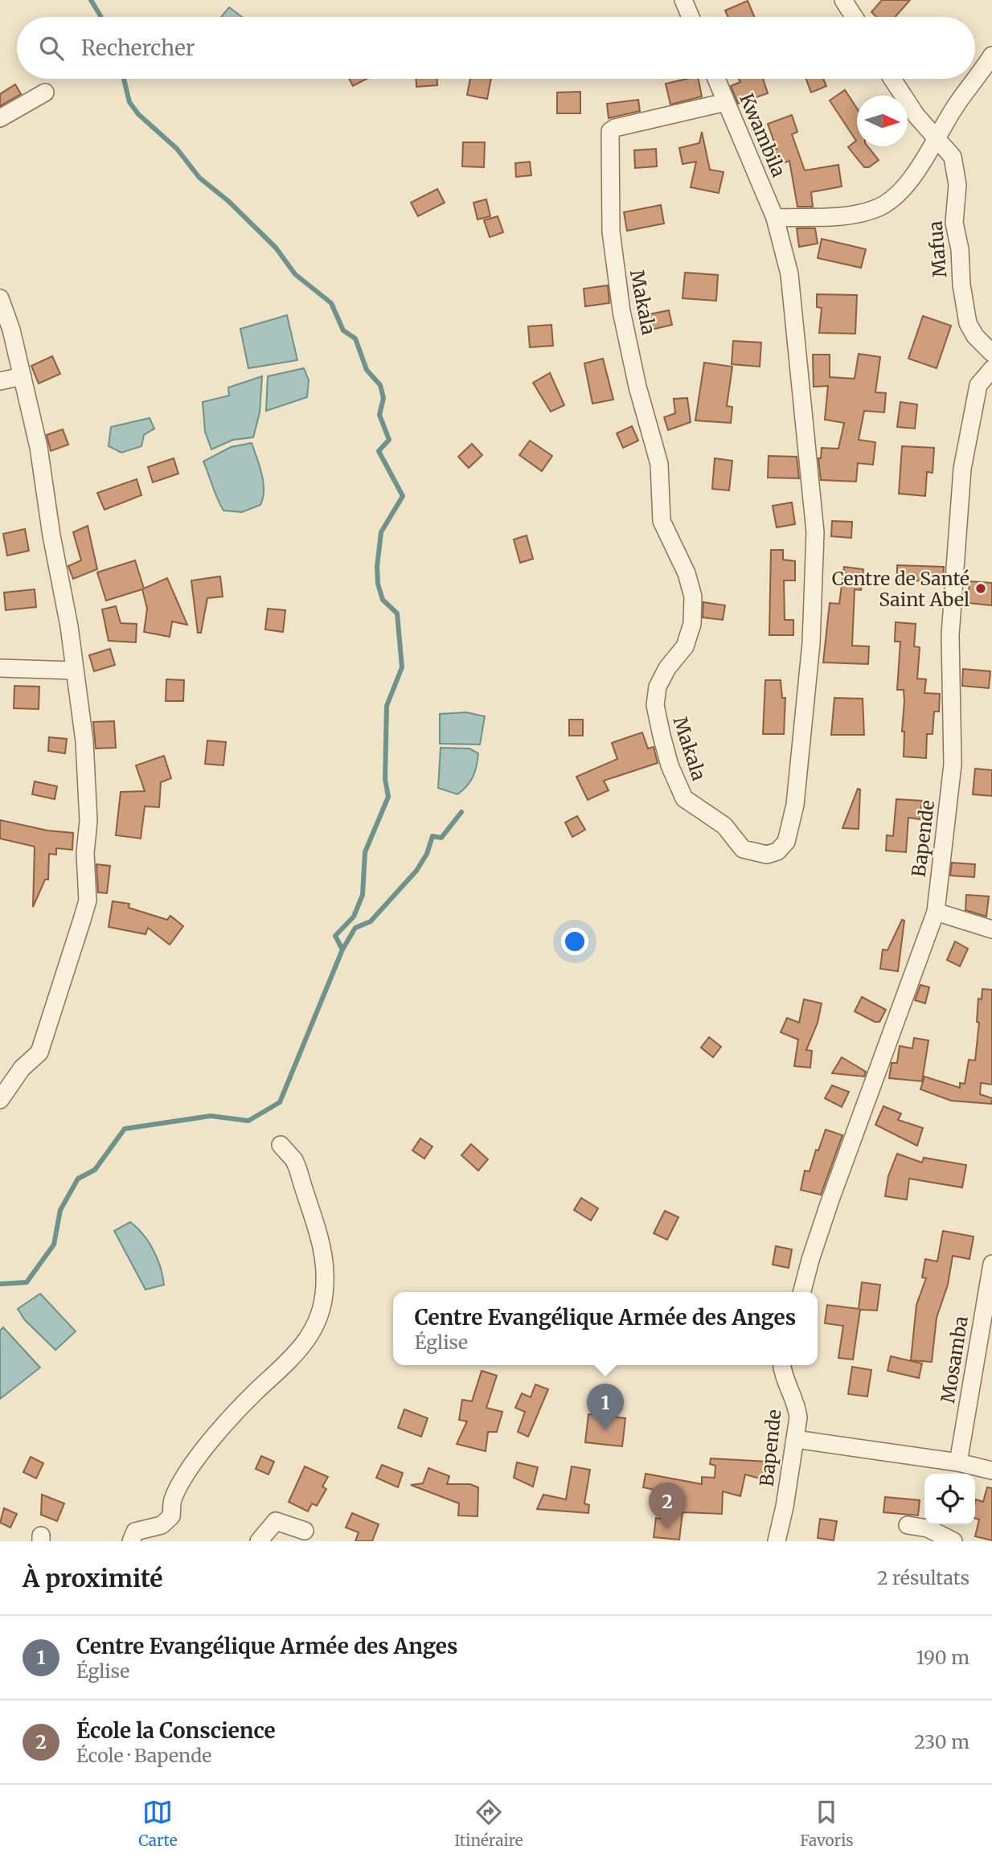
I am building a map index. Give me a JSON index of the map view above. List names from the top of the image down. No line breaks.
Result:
{"streets":{"street":["Kwambila","Mafua","Makala","Bapende","Mosamba"]},"crossings":[["Kwambila","Makala"]],"places":["Centre de Santé Saint Abel"],"north":"right","page":{"search":"Rechercher","popup":["Centre Evangélique Armée des Anges","Église"],"pins":["1","2"],"heading":["À proximité","2 résultats"],"list":[{"mark":"1","name":"Centre Evangélique Armée des Anges","note":"Église","value":"190 m"},{"mark":"2","name":"École la Conscience","note":"École · Bapende","value":"230 m"}],"nav":["Carte","Itinéraire","Favoris"]}}
